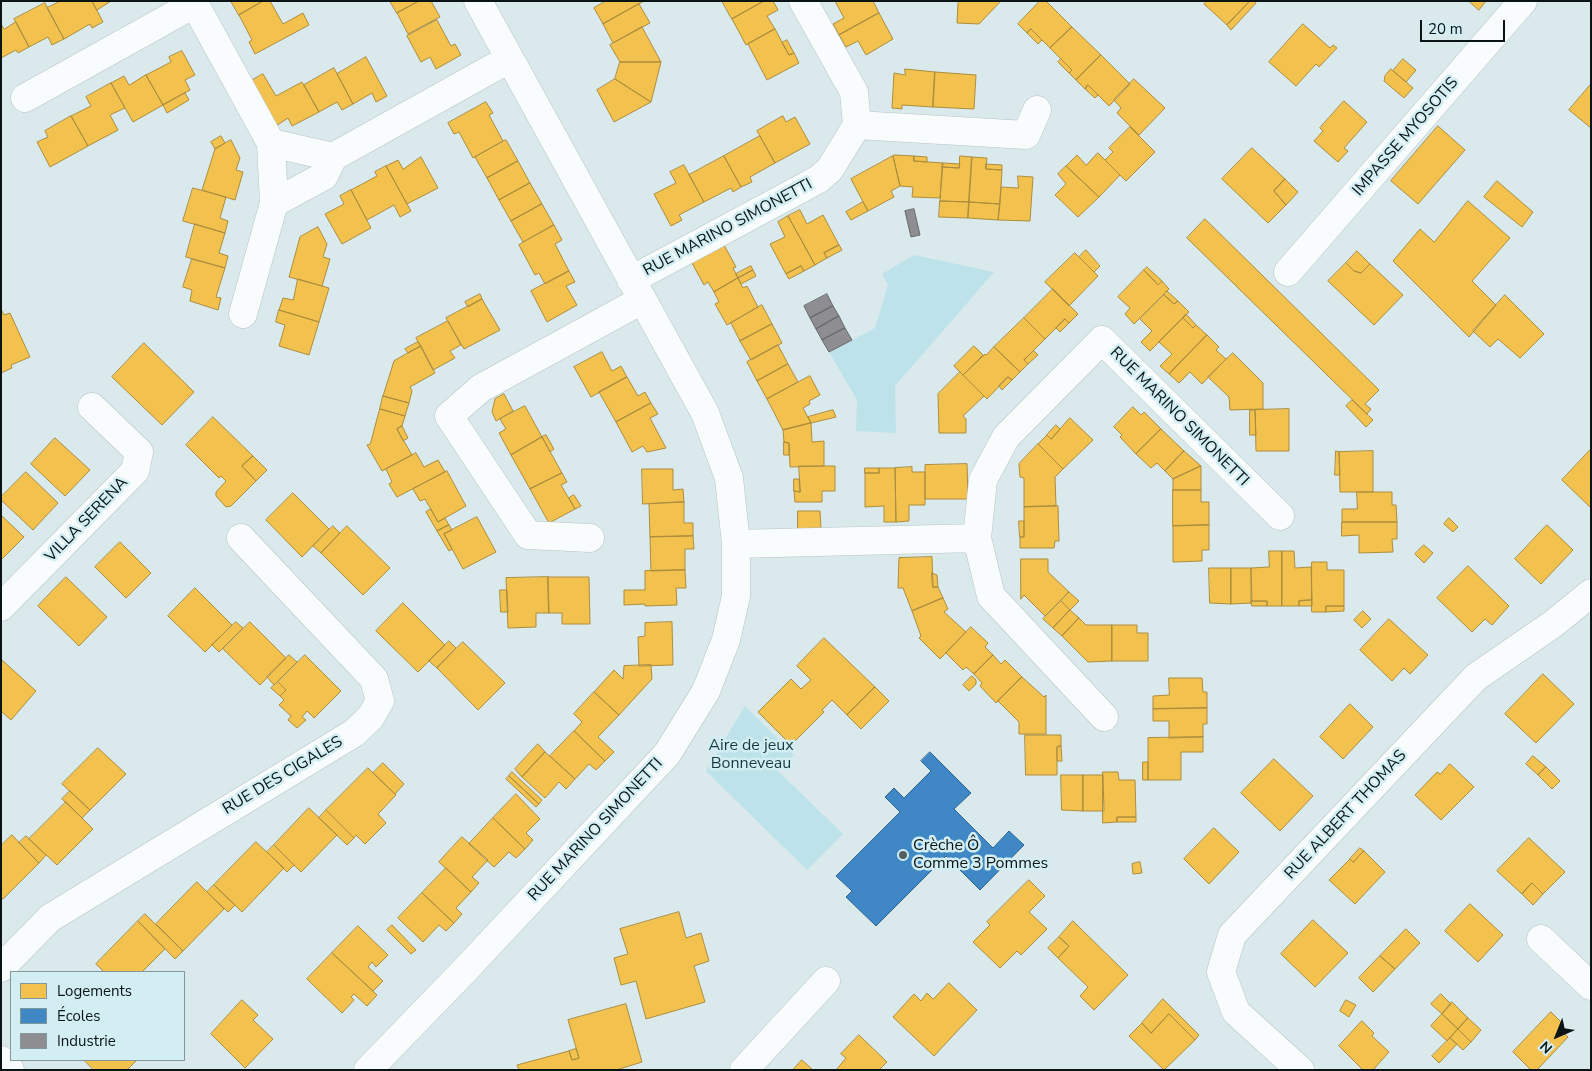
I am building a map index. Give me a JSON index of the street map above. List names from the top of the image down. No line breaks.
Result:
{"streets":{"street":["IMPASSE MYOSOTIS","RUE MARINO SIMONETTI","VILLA SERENA","RUE DES CIGALES","RUE ALBERT THOMAS"]},"parks":["Aire de jeux Bonneveau"],"places":["Crèche Ô Comme 3 Pommes"],"legend":["Logements","Écoles","Industrie"],"scale_bar":"20 m","north":"bottom left"}
